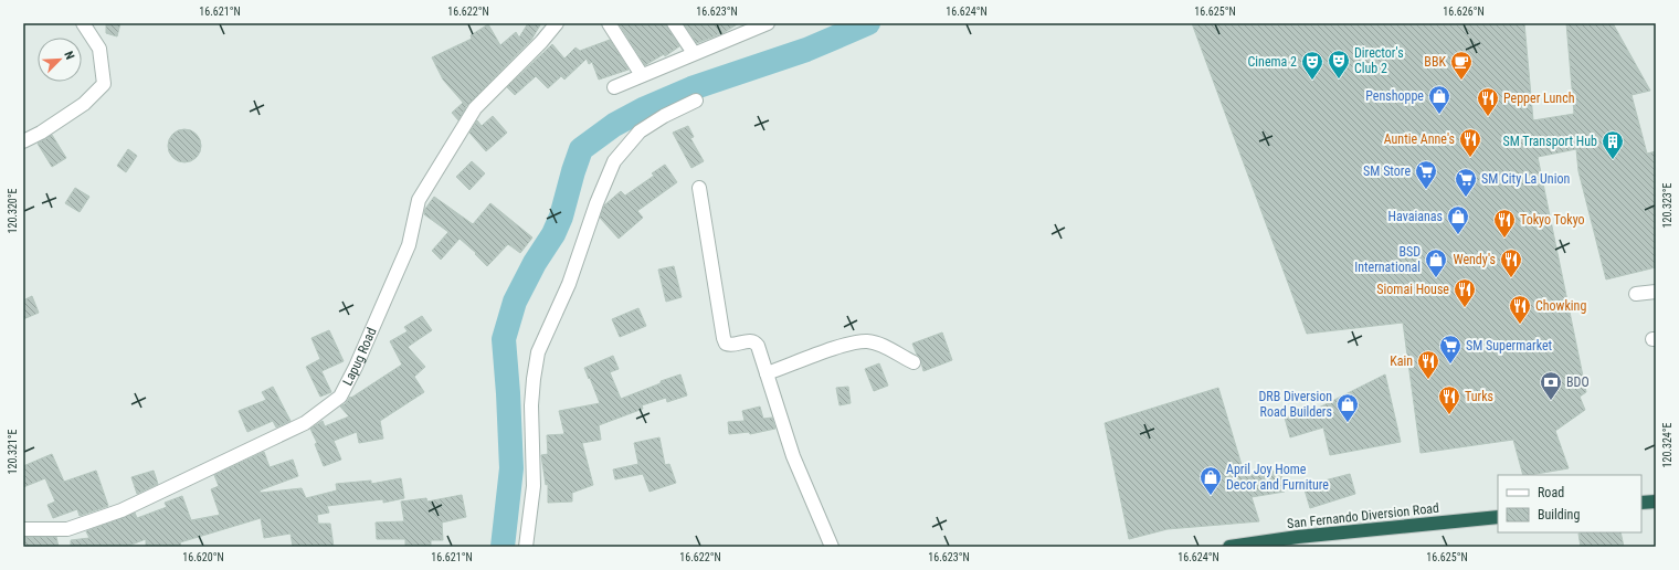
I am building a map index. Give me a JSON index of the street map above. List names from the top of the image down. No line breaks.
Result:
{"streets":{"highway":["San Fernando Diversion Road"],"street":["Lapug Road"]},"places":{"theatre":["Director's Club 2","Cinema 2"],"cafe":["BBK"],"shop":["Penshoppe","Havaianas","BSD International","DRB Diversion Road Builders","April Joy Home Decor and Furniture"],"restaurant":["Pepper Lunch","Auntie Anne's","Tokyo Tokyo","Wendy's","Siomai House","Chowking","Kain","Turks"],"building":["SM Transport Hub"],"supermarket":["SM Store","SM City La Union","SM Supermarket"],"bank":["BDO"]},"legend":["Road","Building"],"north":"top right","coordinates":["16.621°N","16.622°N","16.623°N","16.624°N","16.625°N","16.626°N","120.323°E","120.320°E","120.324°E","120.321°E","16.620°N"]}
